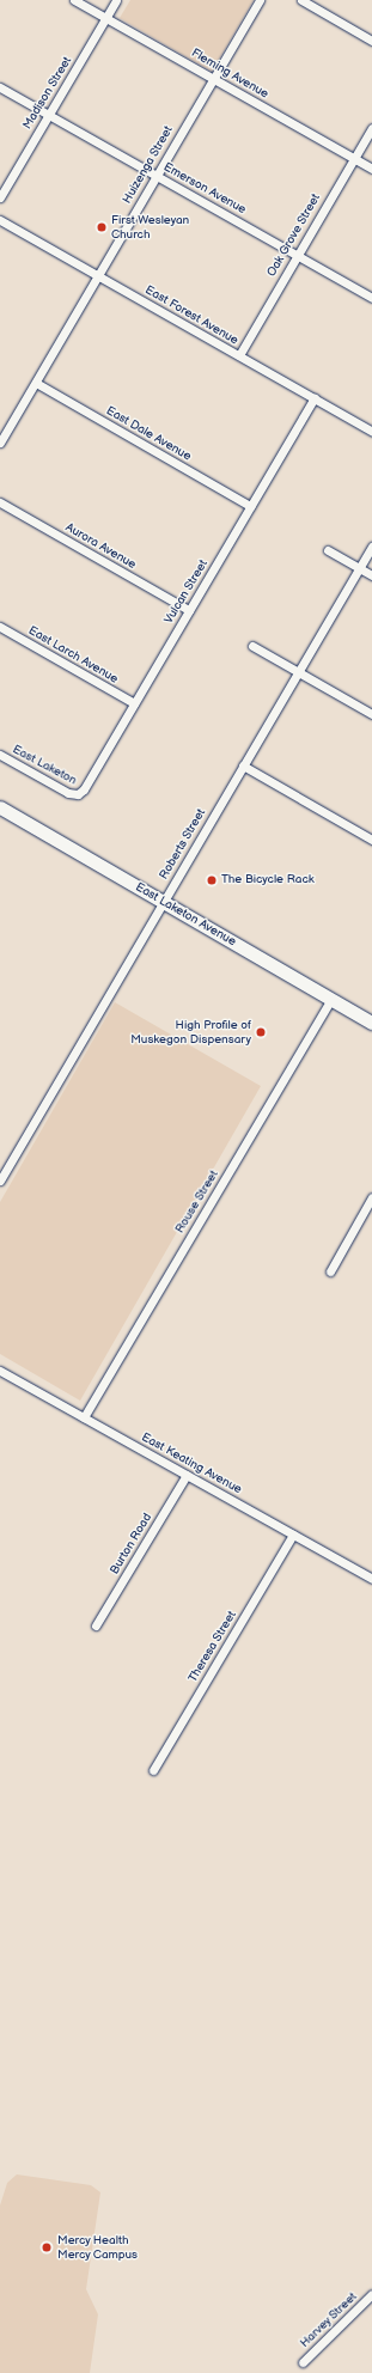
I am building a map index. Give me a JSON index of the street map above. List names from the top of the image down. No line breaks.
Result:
{"streets":{"main road":["East Laketon Avenue"],"street":["Fleming Avenue","Madison Street","Huizenga Street","Emerson Avenue","Oak Grove Street","East Forest Avenue","East Dale Avenue","Aurora Avenue","Vulcan Street","East Larch Avenue","East Laketon","Roberts Street","Rouse Street","East Keating Avenue","Burton Road","Theresa Street","Harvey Street"]},"crossings":[["Fleming Avenue","Madison Street"],["Fleming Avenue","Huizenga Street"],["Fleming Avenue","Oak Grove Street"],["Madison Street","Emerson Avenue"],["Huizenga Street","Emerson Avenue"],["Huizenga Street","East Forest Avenue"],["Huizenga Street","East Dale Avenue"],["Emerson Avenue","Oak Grove Street"],["Oak Grove Street","East Forest Avenue"],["East Forest Avenue","Vulcan Street"],["East Dale Avenue","Vulcan Street"],["Aurora Avenue","Vulcan Street"],["Vulcan Street","East Larch Avenue"],["Vulcan Street","East Laketon"],["Roberts Street","East Laketon Avenue"],["East Laketon Avenue","Rouse Street"],["Rouse Street","East Keating Avenue"],["East Keating Avenue","Burton Road"],["East Keating Avenue","Theresa Street"]],"places":["First Wesleyan Church","The Bicycle Rack","High Profile of Muskegon Dispensary","Mercy Health Mercy Campus"]}
